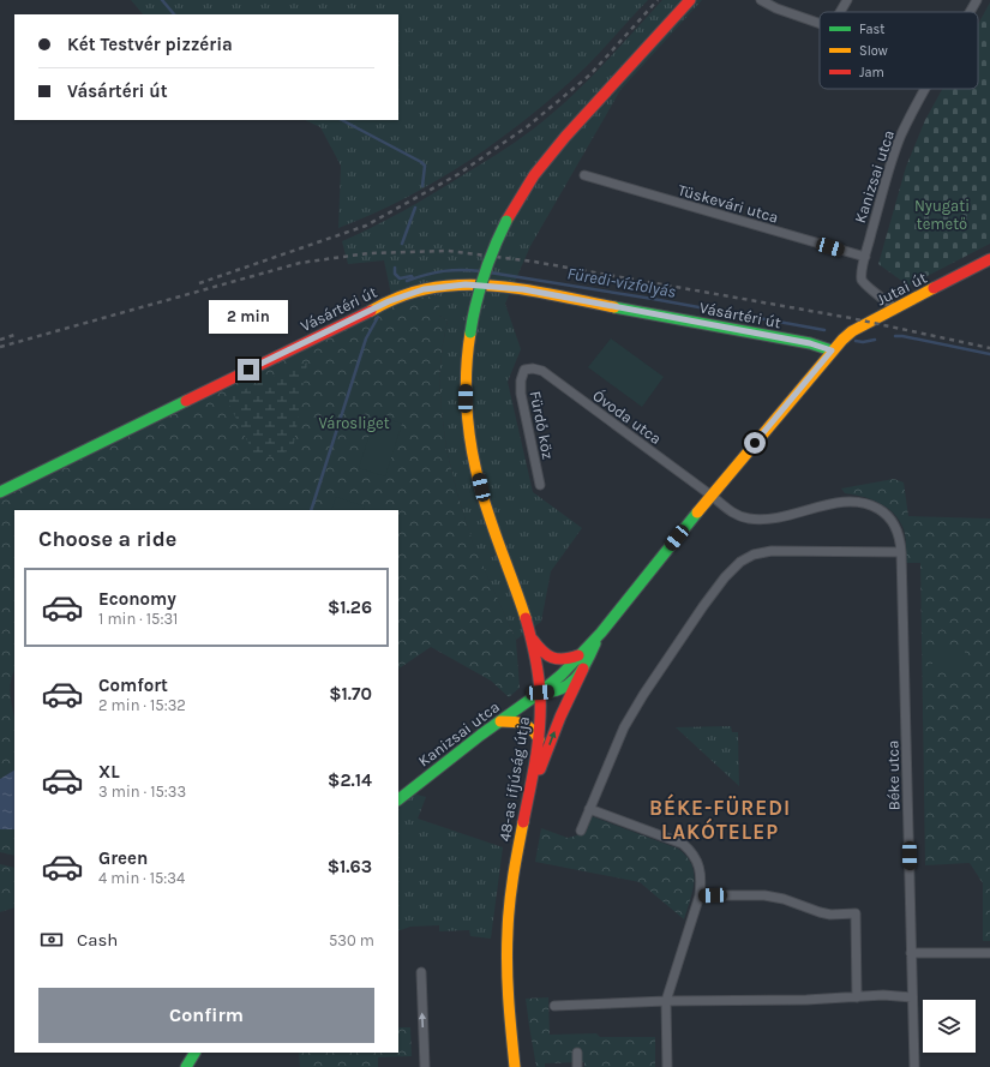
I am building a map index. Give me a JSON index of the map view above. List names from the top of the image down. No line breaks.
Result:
{"streets":{"street":["Kanizsai utca","Tüskevári utca","Jutai út","Vásártéri út","Óvoda utca","Fürdő köz","Béke utca","48-as ifjúság útja"]},"crossings":[["Kanizsai utca","Tüskevári utca"],["Kanizsai utca","Jutai út"],["Kanizsai utca","Vásártéri út"],["Kanizsai utca","Óvoda utca"],["Kanizsai utca","Béke utca"],["Kanizsai utca","48-as ifjúság útja"],["Jutai út","Vásártéri út"],["Óvoda utca","Fürdő köz"],["Óvoda utca","Béke utca"]],"districts":["BÉKE-FÜREDI LAKÓTELEP"],"water":["Füredi-vízfolyás"],"parks":["Nyugati temető","Városliget"],"legend":["Fast","Slow","Jam"],"page":{"banner":["Két Testvér pizzéria","Vásártéri út"],"bubble":"2 min","heading":"Choose a ride","list":[{"name":"Economy","note":"1 min · 15:31","value":"$1.26"},{"name":"Comfort","note":"2 min · 15:32","value":"$1.70"},{"name":"XL","note":"3 min · 15:33","value":"$2.14"},{"name":"Green","note":"4 min · 15:34","value":"$1.63"}],"pay":["Cash","530 m"],"buttons":"Confirm"}}
